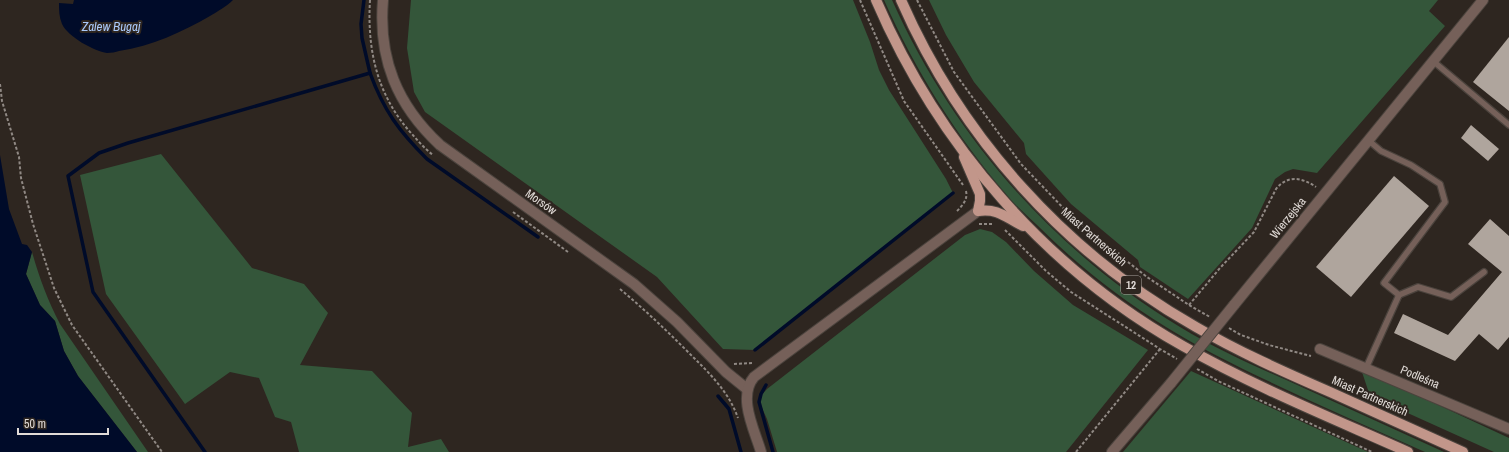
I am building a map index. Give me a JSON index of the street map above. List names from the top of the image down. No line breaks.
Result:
{"streets":{"main road":["Miast Partnerskich","12"],"street":["Morsów","Wierzejska","Podleśna"]},"water":["Zalew Bugaj"],"scale_bar":"50 m"}
